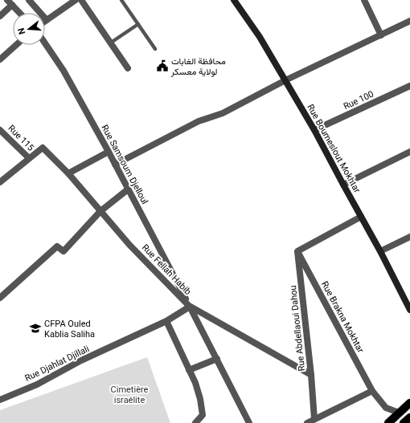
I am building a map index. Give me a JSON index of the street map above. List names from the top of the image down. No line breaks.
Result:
{"streets":{"street":["Rue 100","Rue 115","Rue Boumeslout Mokhtar","Rue Samsoum Djelloul","Rue Fellah Habib","Rue Brakna Mokhtar","Rue Abdellaoui Dahou","Rue Djahlat Djillali"]},"crossings":[["Rue 100","Rue Boumeslout Mokhtar"],["Rue 115","Rue Fellah Habib"],["Rue Samsoum Djelloul","Rue Fellah Habib"],["Rue Samsoum Djelloul","Rue Abdellaoui Dahou"],["Rue Samsoum Djelloul","Rue Djahlat Djillali"],["Rue Fellah Habib","Rue Abdellaoui Dahou"],["Rue Fellah Habib","Rue Djahlat Djillali"],["Rue Brakna Mokhtar","Rue Abdellaoui Dahou"],["Rue Abdellaoui Dahou","Rue Djahlat Djillali"]],"parks":["Cimetière israélite"],"places":{"public building":["محافظة الغابات لولاية معسكر"],"school or university":["CFPA Ouled Kablia Saliha"]},"north":"left"}
